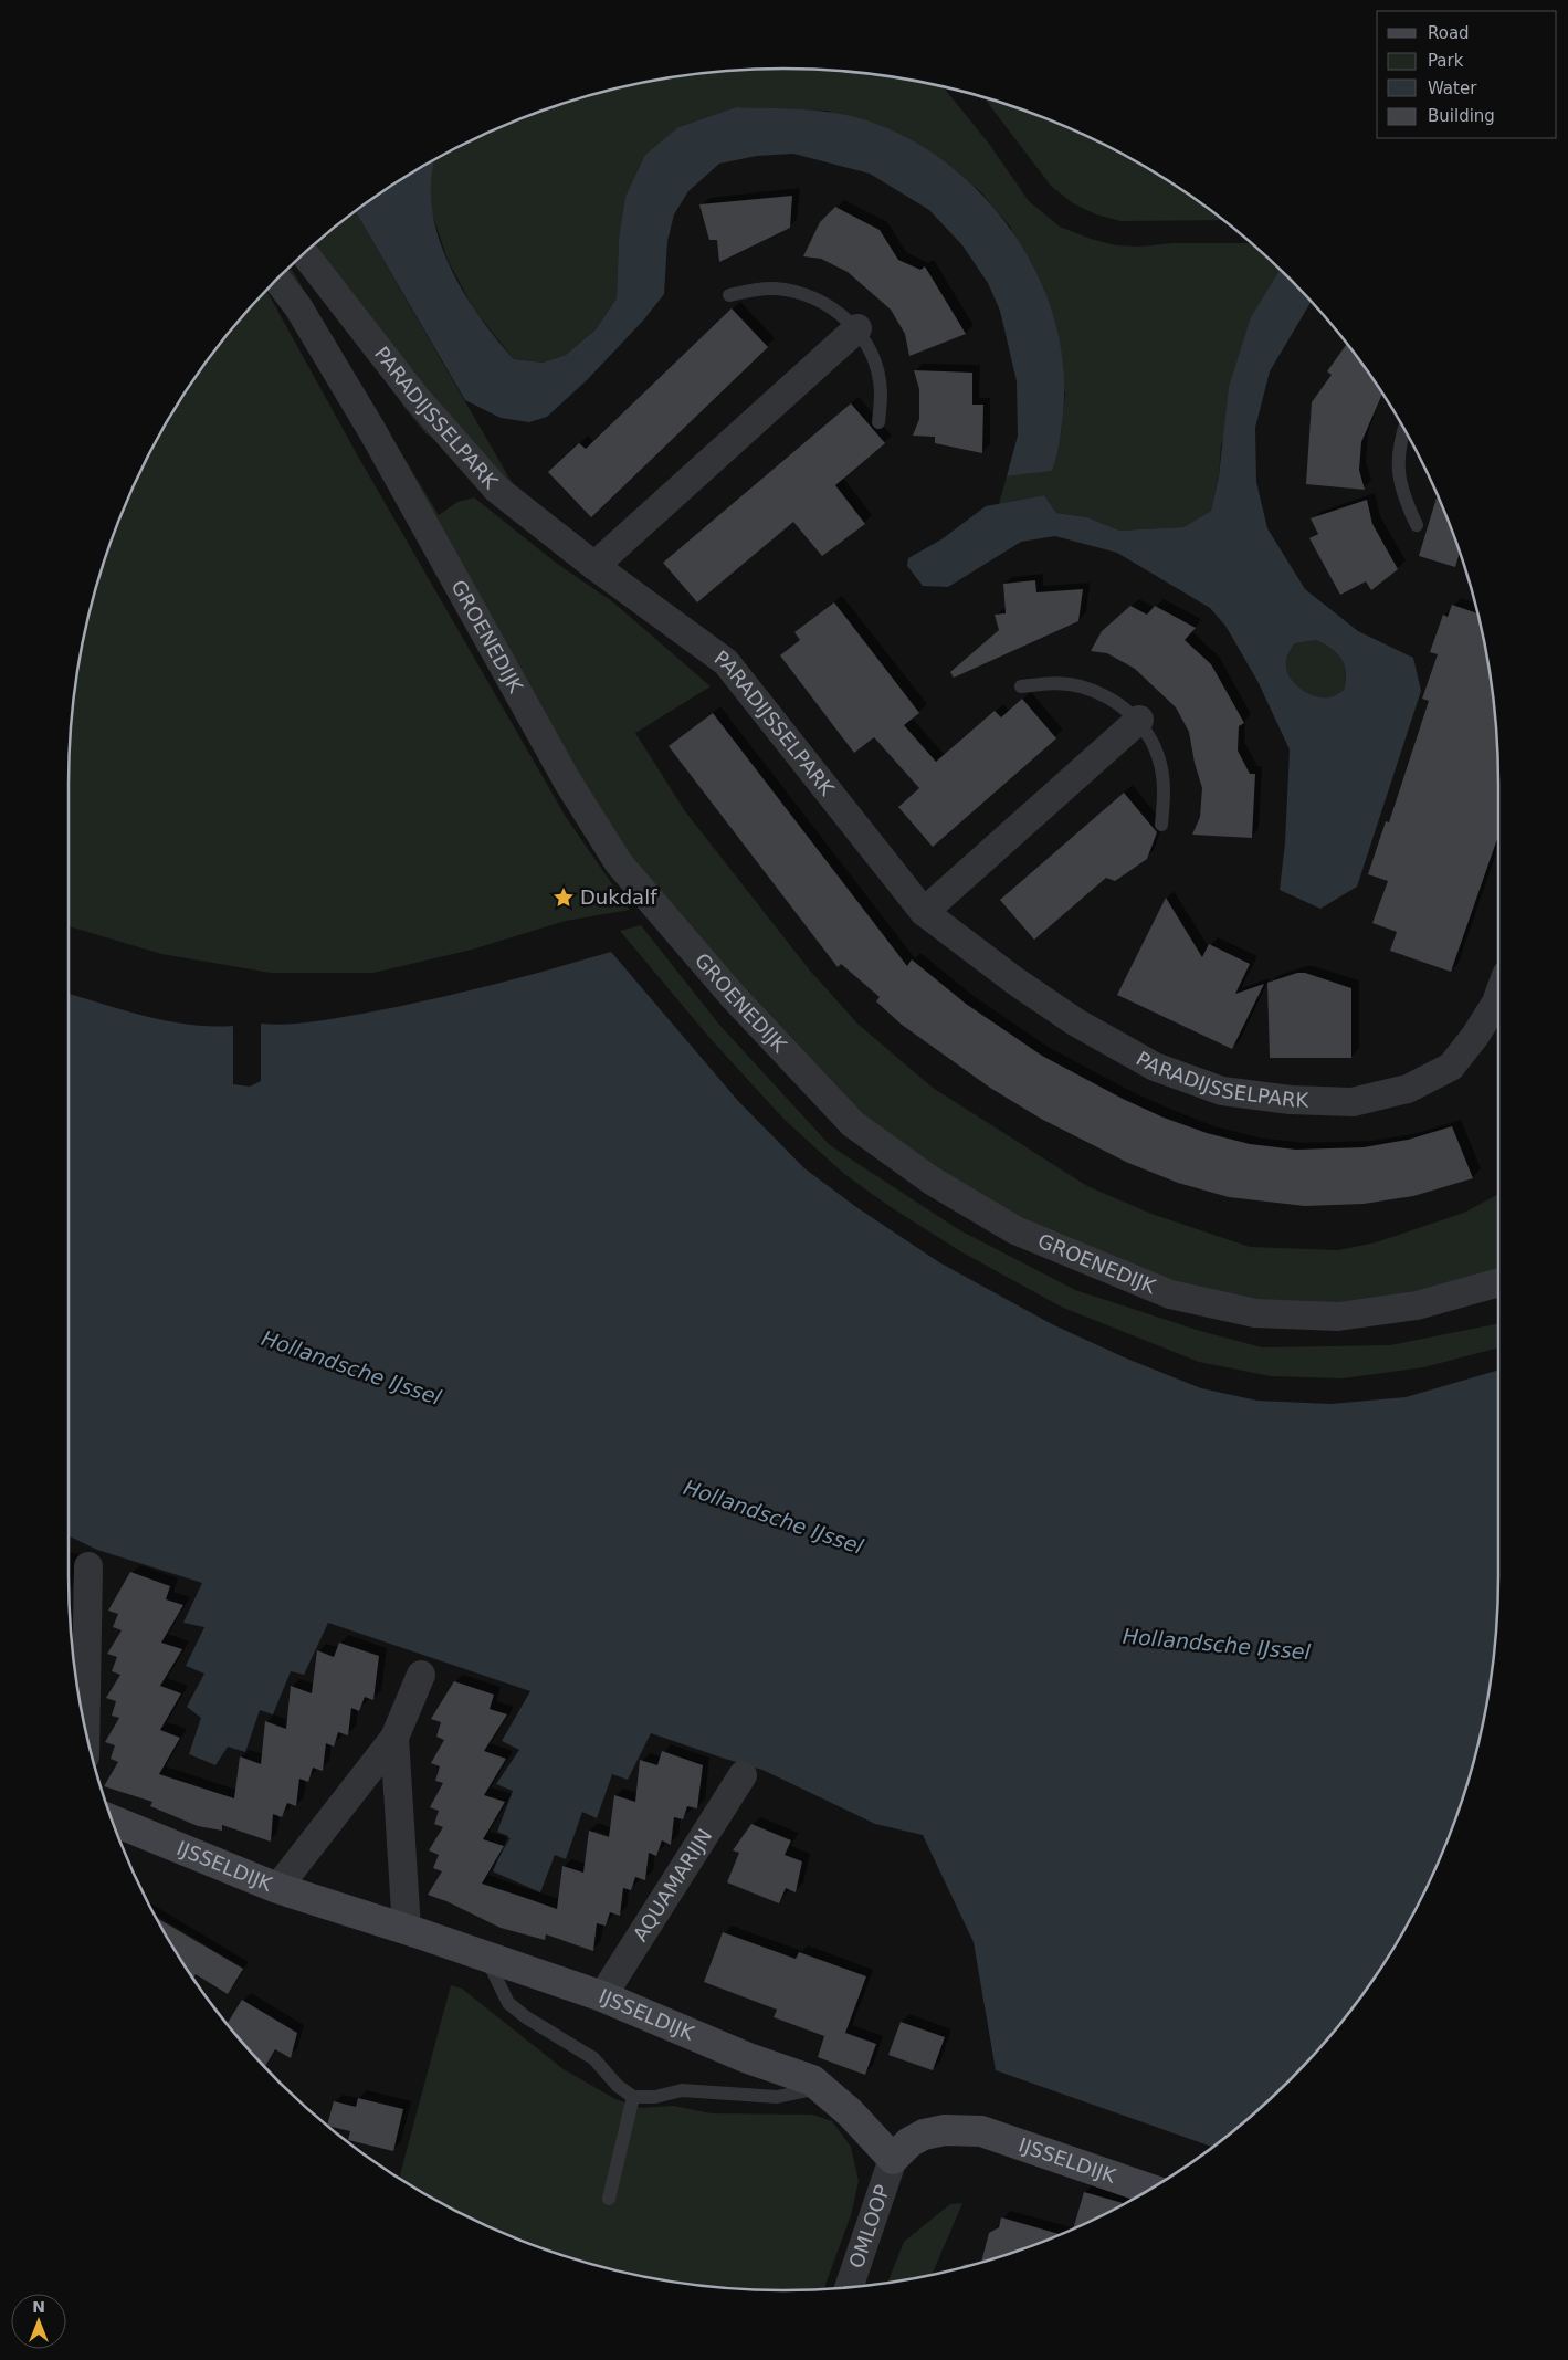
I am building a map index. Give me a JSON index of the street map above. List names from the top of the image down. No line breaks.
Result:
{"streets":{"street":["PARADIJSSELPARK","GROENEDIJK","IJSSELDIJK","AQUAMARIJN","OMLOOP"]},"crossings":[["IJSSELDIJK","AQUAMARIJN"],["IJSSELDIJK","OMLOOP"]],"water":["Hollandsche IJssel"],"places":{"place":["Dukdalf"]},"legend":["Road","Park","Water","Building"],"north":"top"}
